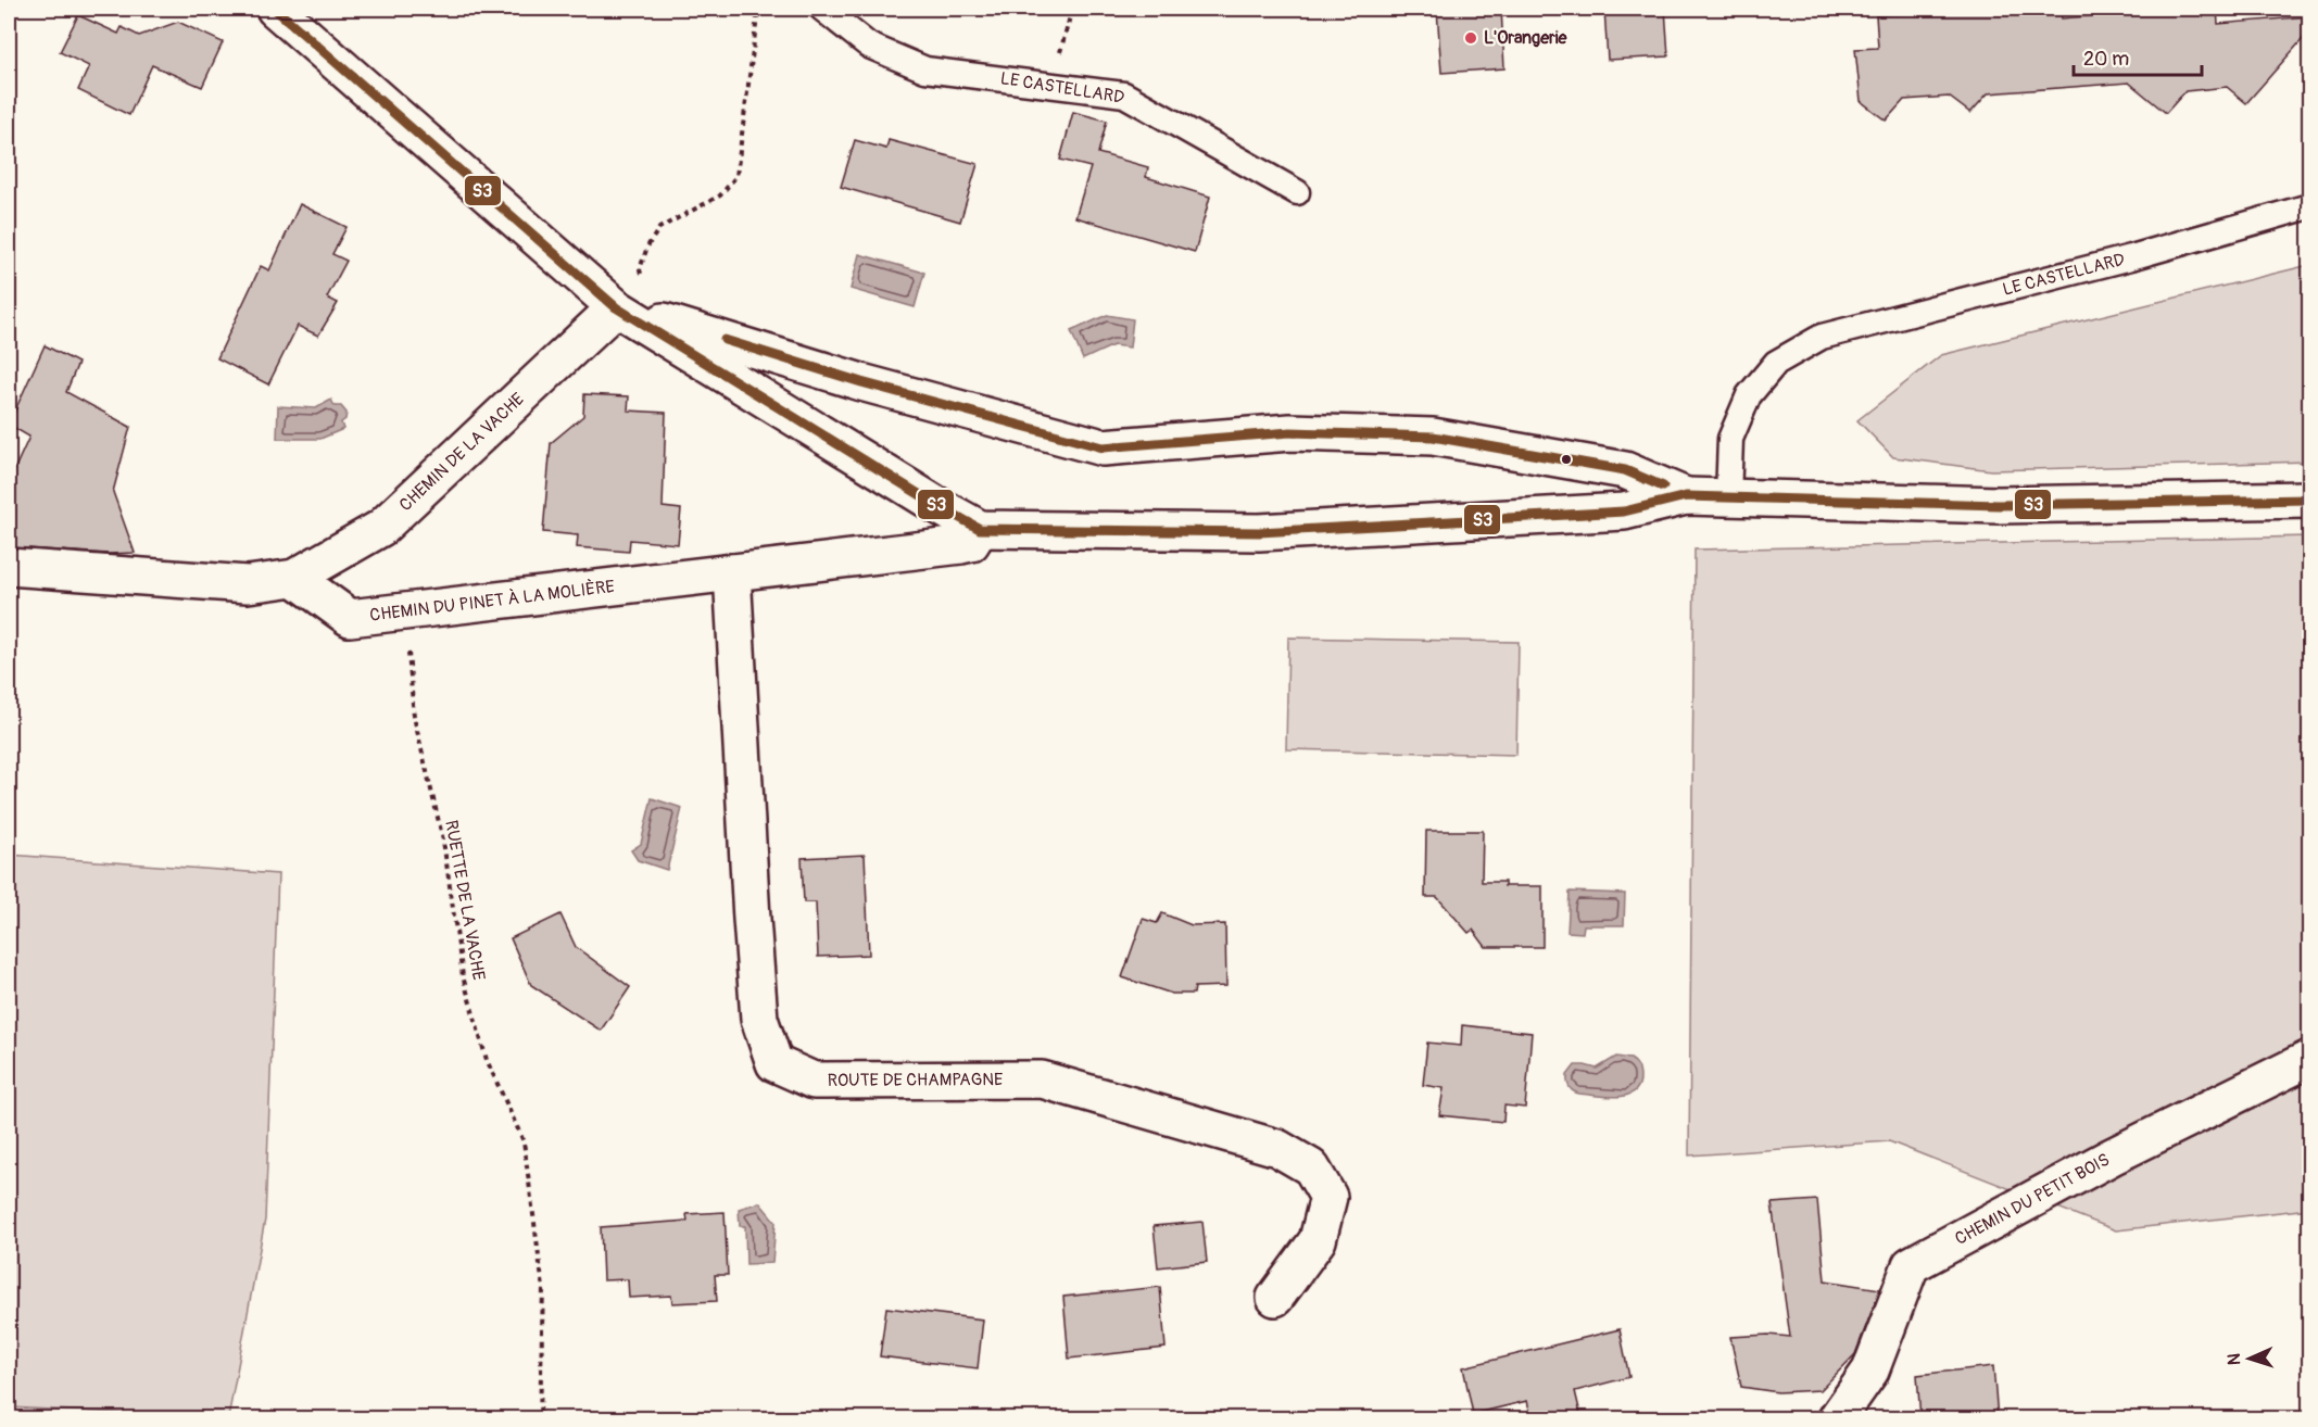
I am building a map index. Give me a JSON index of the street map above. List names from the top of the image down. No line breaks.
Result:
{"streets":{"street":["CHEMIN DE LA VACHE","CHEMIN DU PINET À LA MOLIÈRE","ROUTE DE CHAMPAGNE","CHEMIN DU PETIT BOIS"],"lane":["LE CASTELLARD"],"path":["RUETTE DE LA VACHE"]},"crossings":[["CHEMIN DE LA VACHE","CHEMIN DU PINET À LA MOLIÈRE"],["CHEMIN DU PINET À LA MOLIÈRE","RUETTE DE LA VACHE"],["CHEMIN DU PINET À LA MOLIÈRE","ROUTE DE CHAMPAGNE"]],"places":["L'Orangerie"],"lines":["transit line S3"],"scale_bar":"20 m","north":"left"}
